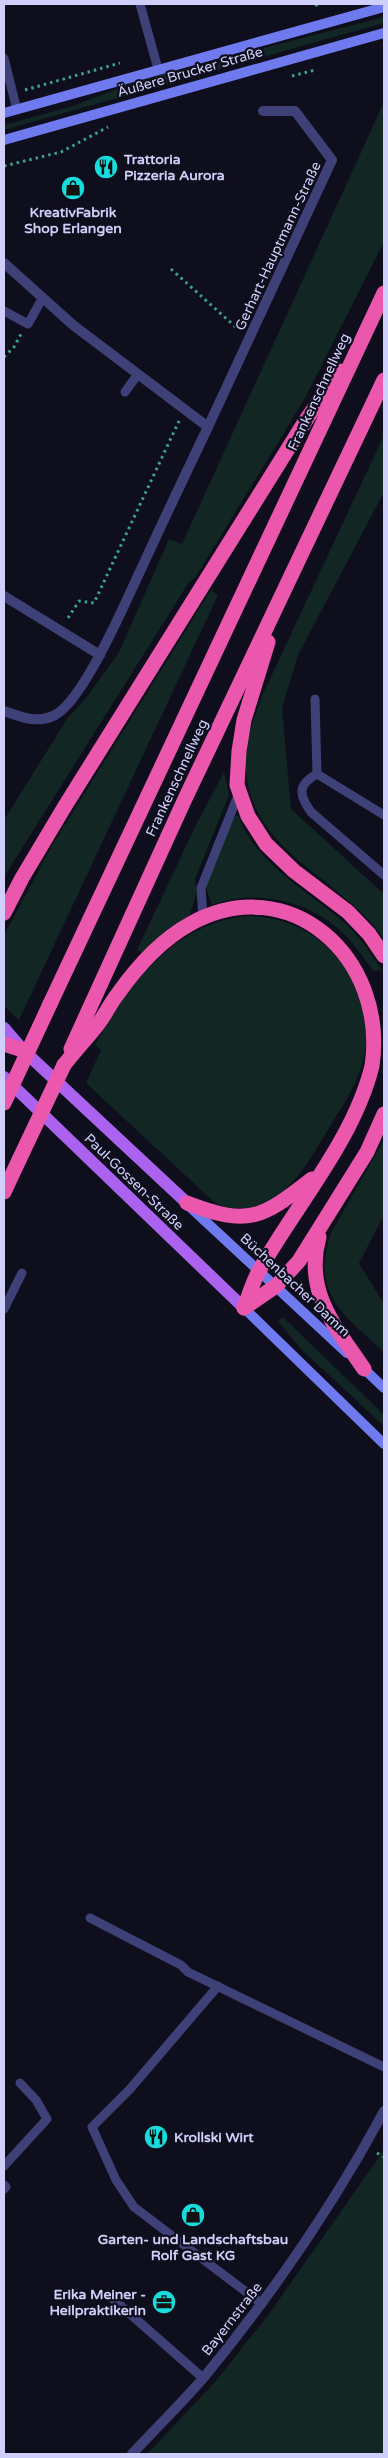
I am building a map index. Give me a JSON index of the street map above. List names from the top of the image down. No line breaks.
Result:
{"streets":{"highway":["Frankenschnellweg"],"main road":["Äußere Brucker Straße","Paul-Gossen-Straße","Büchenbacher Damm"],"street":["Gerhart-Hauptmann-Straße","Bayernstraße"]},"crossings":[["Paul-Gossen-Straße","Büchenbacher Damm"]],"places":{"restaurant":["Trattoria Pizzeria Aurora","Krollski Wirt"],"shop":["KreativFabrik Shop Erlangen","Garten- und Landschaftsbau Rolf Gast KG"],"office":["Erika Meiner - Heilpraktikerin"]}}
